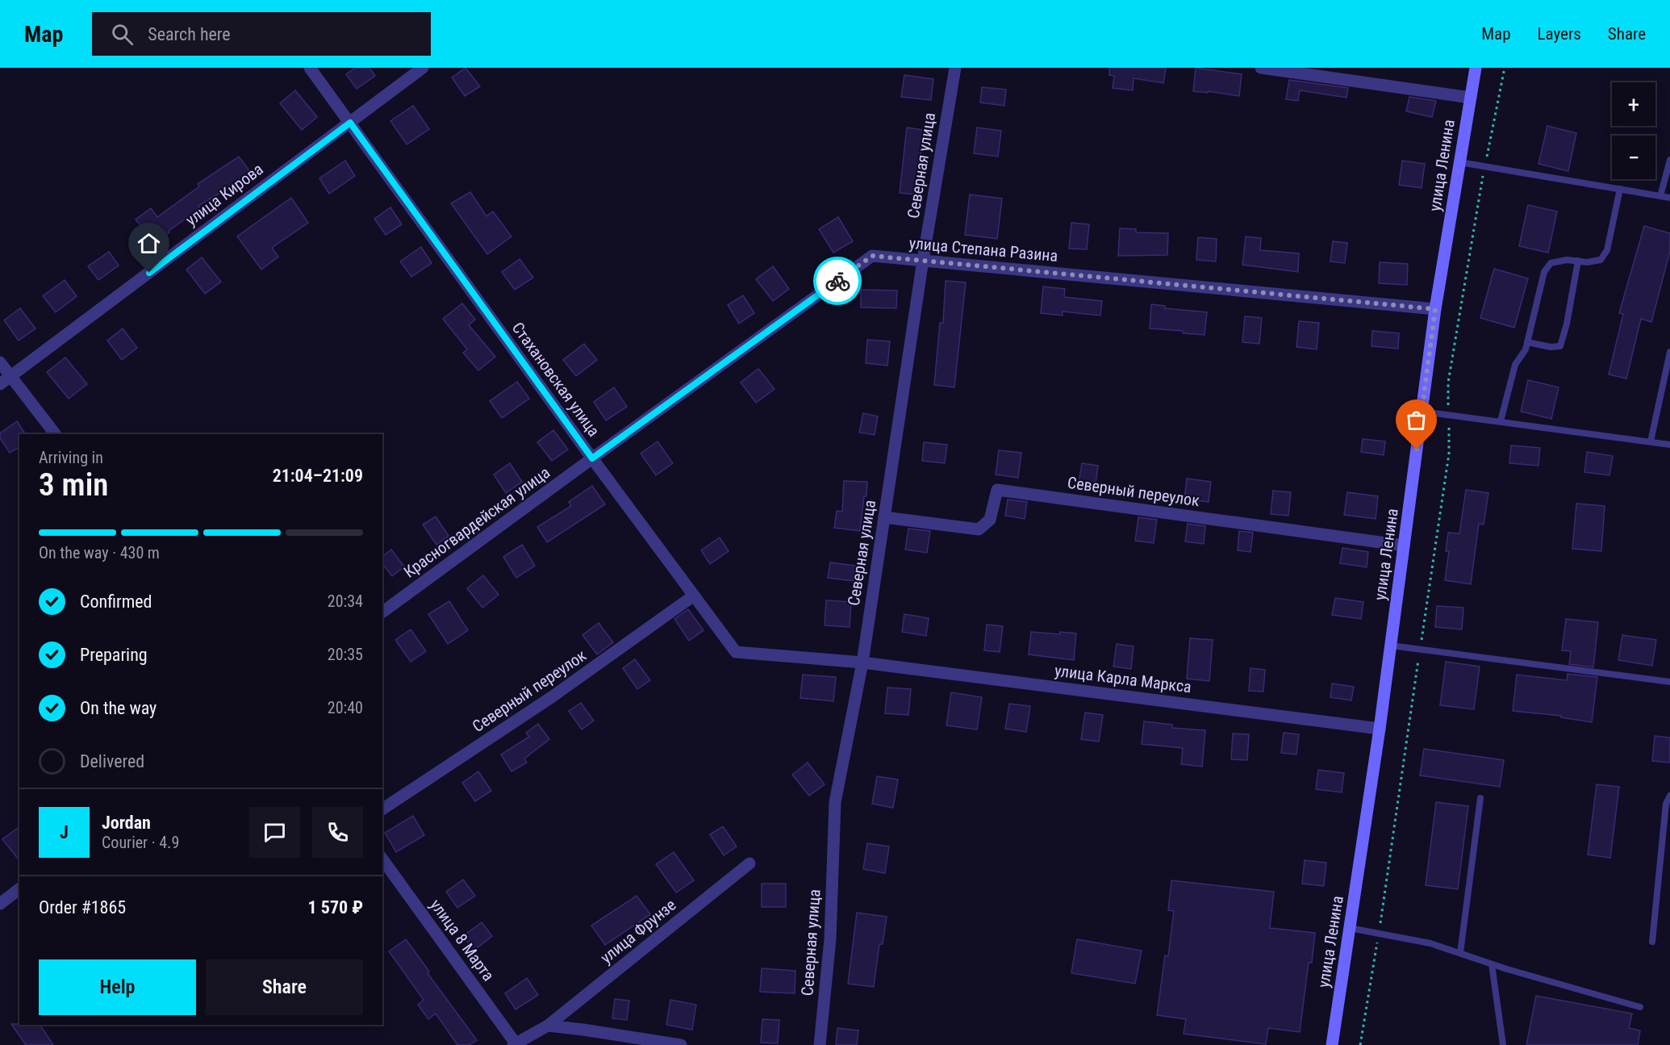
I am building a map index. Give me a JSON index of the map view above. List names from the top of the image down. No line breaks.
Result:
{"streets":{"main road":["улица Ленина"],"street":["Северная улица","улица Кирова","улица Степана Разина","Стахановская улица","Северный переулок","Красногвардейская улица","улица Карла Маркса","улица Фрунзе","улица 8 Марта"]},"crossings":[["Северная улица","улица Степана Разина"],["Северная улица","Стахановская улица"],["Северная улица","Северный переулок"],["Северная улица","улица Карла Маркса"],["улица Ленина","улица Степана Разина"],["улица Ленина","Северный переулок"],["улица Ленина","улица Карла Маркса"],["улица Кирова","Стахановская улица"],["улица Степана Разина","Стахановская улица"],["улица Степана Разина","Красногвардейская улица"],["Стахановская улица","Северный переулок"],["Стахановская улица","Красногвардейская улица"],["Стахановская улица","улица Карла Маркса"],["улица Фрунзе","улица 8 Марта"]],"page":{"header":"Map","search":"Search here","nav":["Map","Layers","Share"],"map_buttons":["+","−"],"heading":["3 min","Arriving in","21:04–21:09"],"panel":["Jordan","Courier · 4.9","Order #1865","1 570 ₽"],"bar":"On the way · 430 m","list":[["Confirmed","20:34"],["Preparing","20:35"],["On the way","20:40"],"Delivered"],"round":"J","buttons":["Help","Share"]}}
